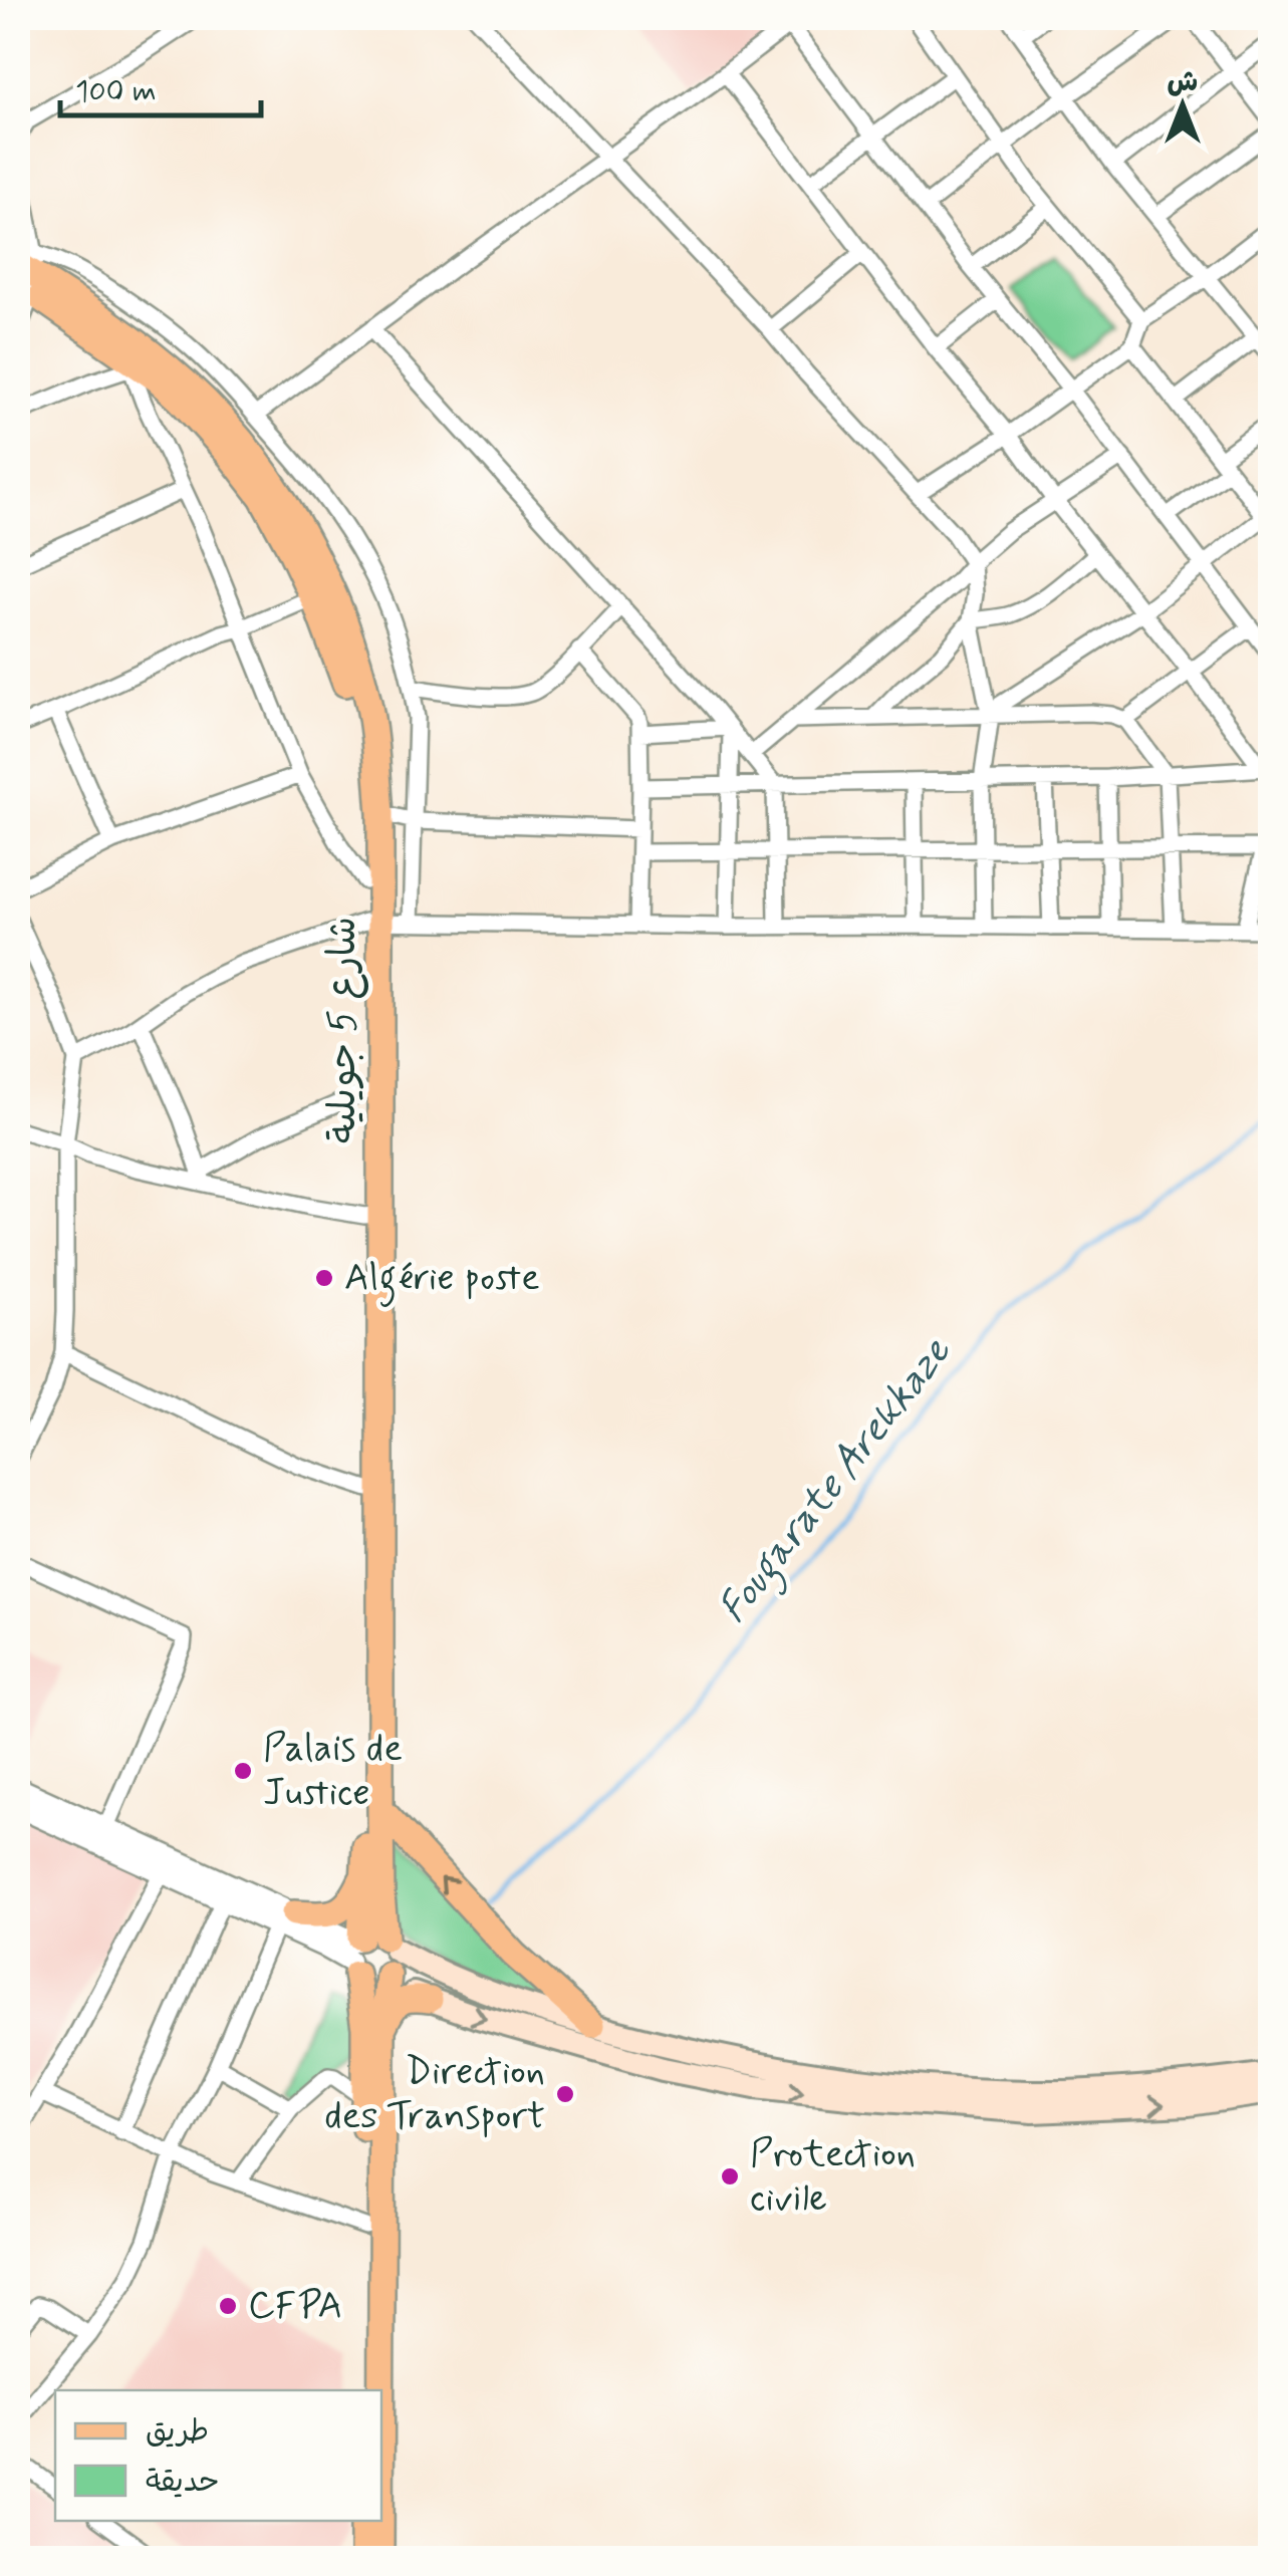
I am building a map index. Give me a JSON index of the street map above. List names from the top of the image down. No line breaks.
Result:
{"streets":{"main road":["شارع 5 جويلية"]},"water":["Fougarate Arekkaze"],"places":["Algérie poste","Palais de Justice","Direction des Transport","Protection civile","CFPA"],"legend":["طريق","حديقة"],"scale_bar":"100 m","north":"top"}
